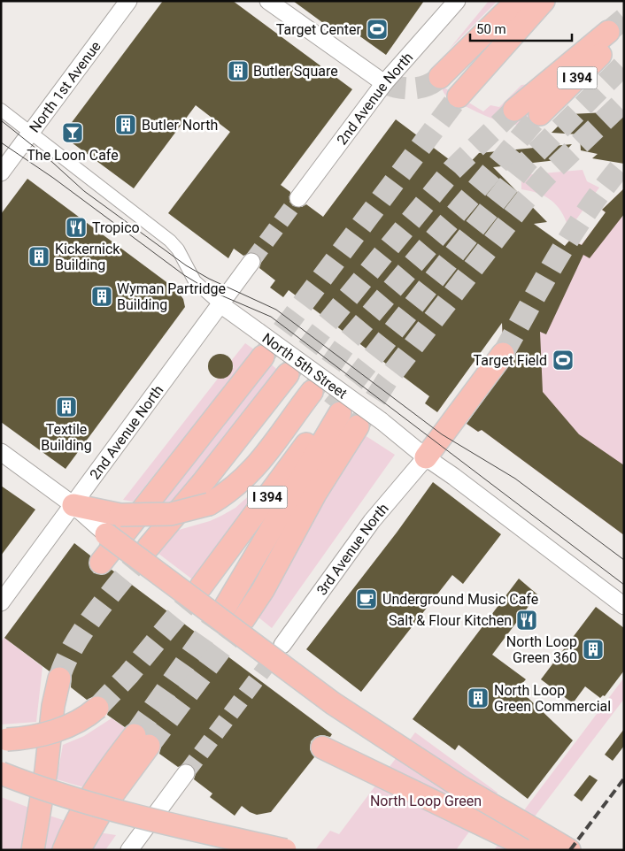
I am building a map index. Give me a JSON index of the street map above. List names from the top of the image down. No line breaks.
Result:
{"streets":{"highway":["I 394"],"street":["North 1st Avenue","2nd Avenue North","North 5th Street","3rd Avenue North"]},"crossings":[["I 394","2nd Avenue North"],["North 1st Avenue","North 5th Street"],["2nd Avenue North","North 5th Street"],["North 5th Street","3rd Avenue North"]],"parks":["North Loop Green"],"places":{"sports":["Target Center","Target Field"],"building":["Butler Square","Butler North","Kickernick Building","Wyman Partridge Building","Textile Building","North Loop Green 360","North Loop Green Commercial"],"bar":["The Loon Cafe"],"restaurant":["Tropico","Salt & Flour Kitchen"],"cafe":["Underground Music Cafe"]},"scale_bar":"50 m"}
